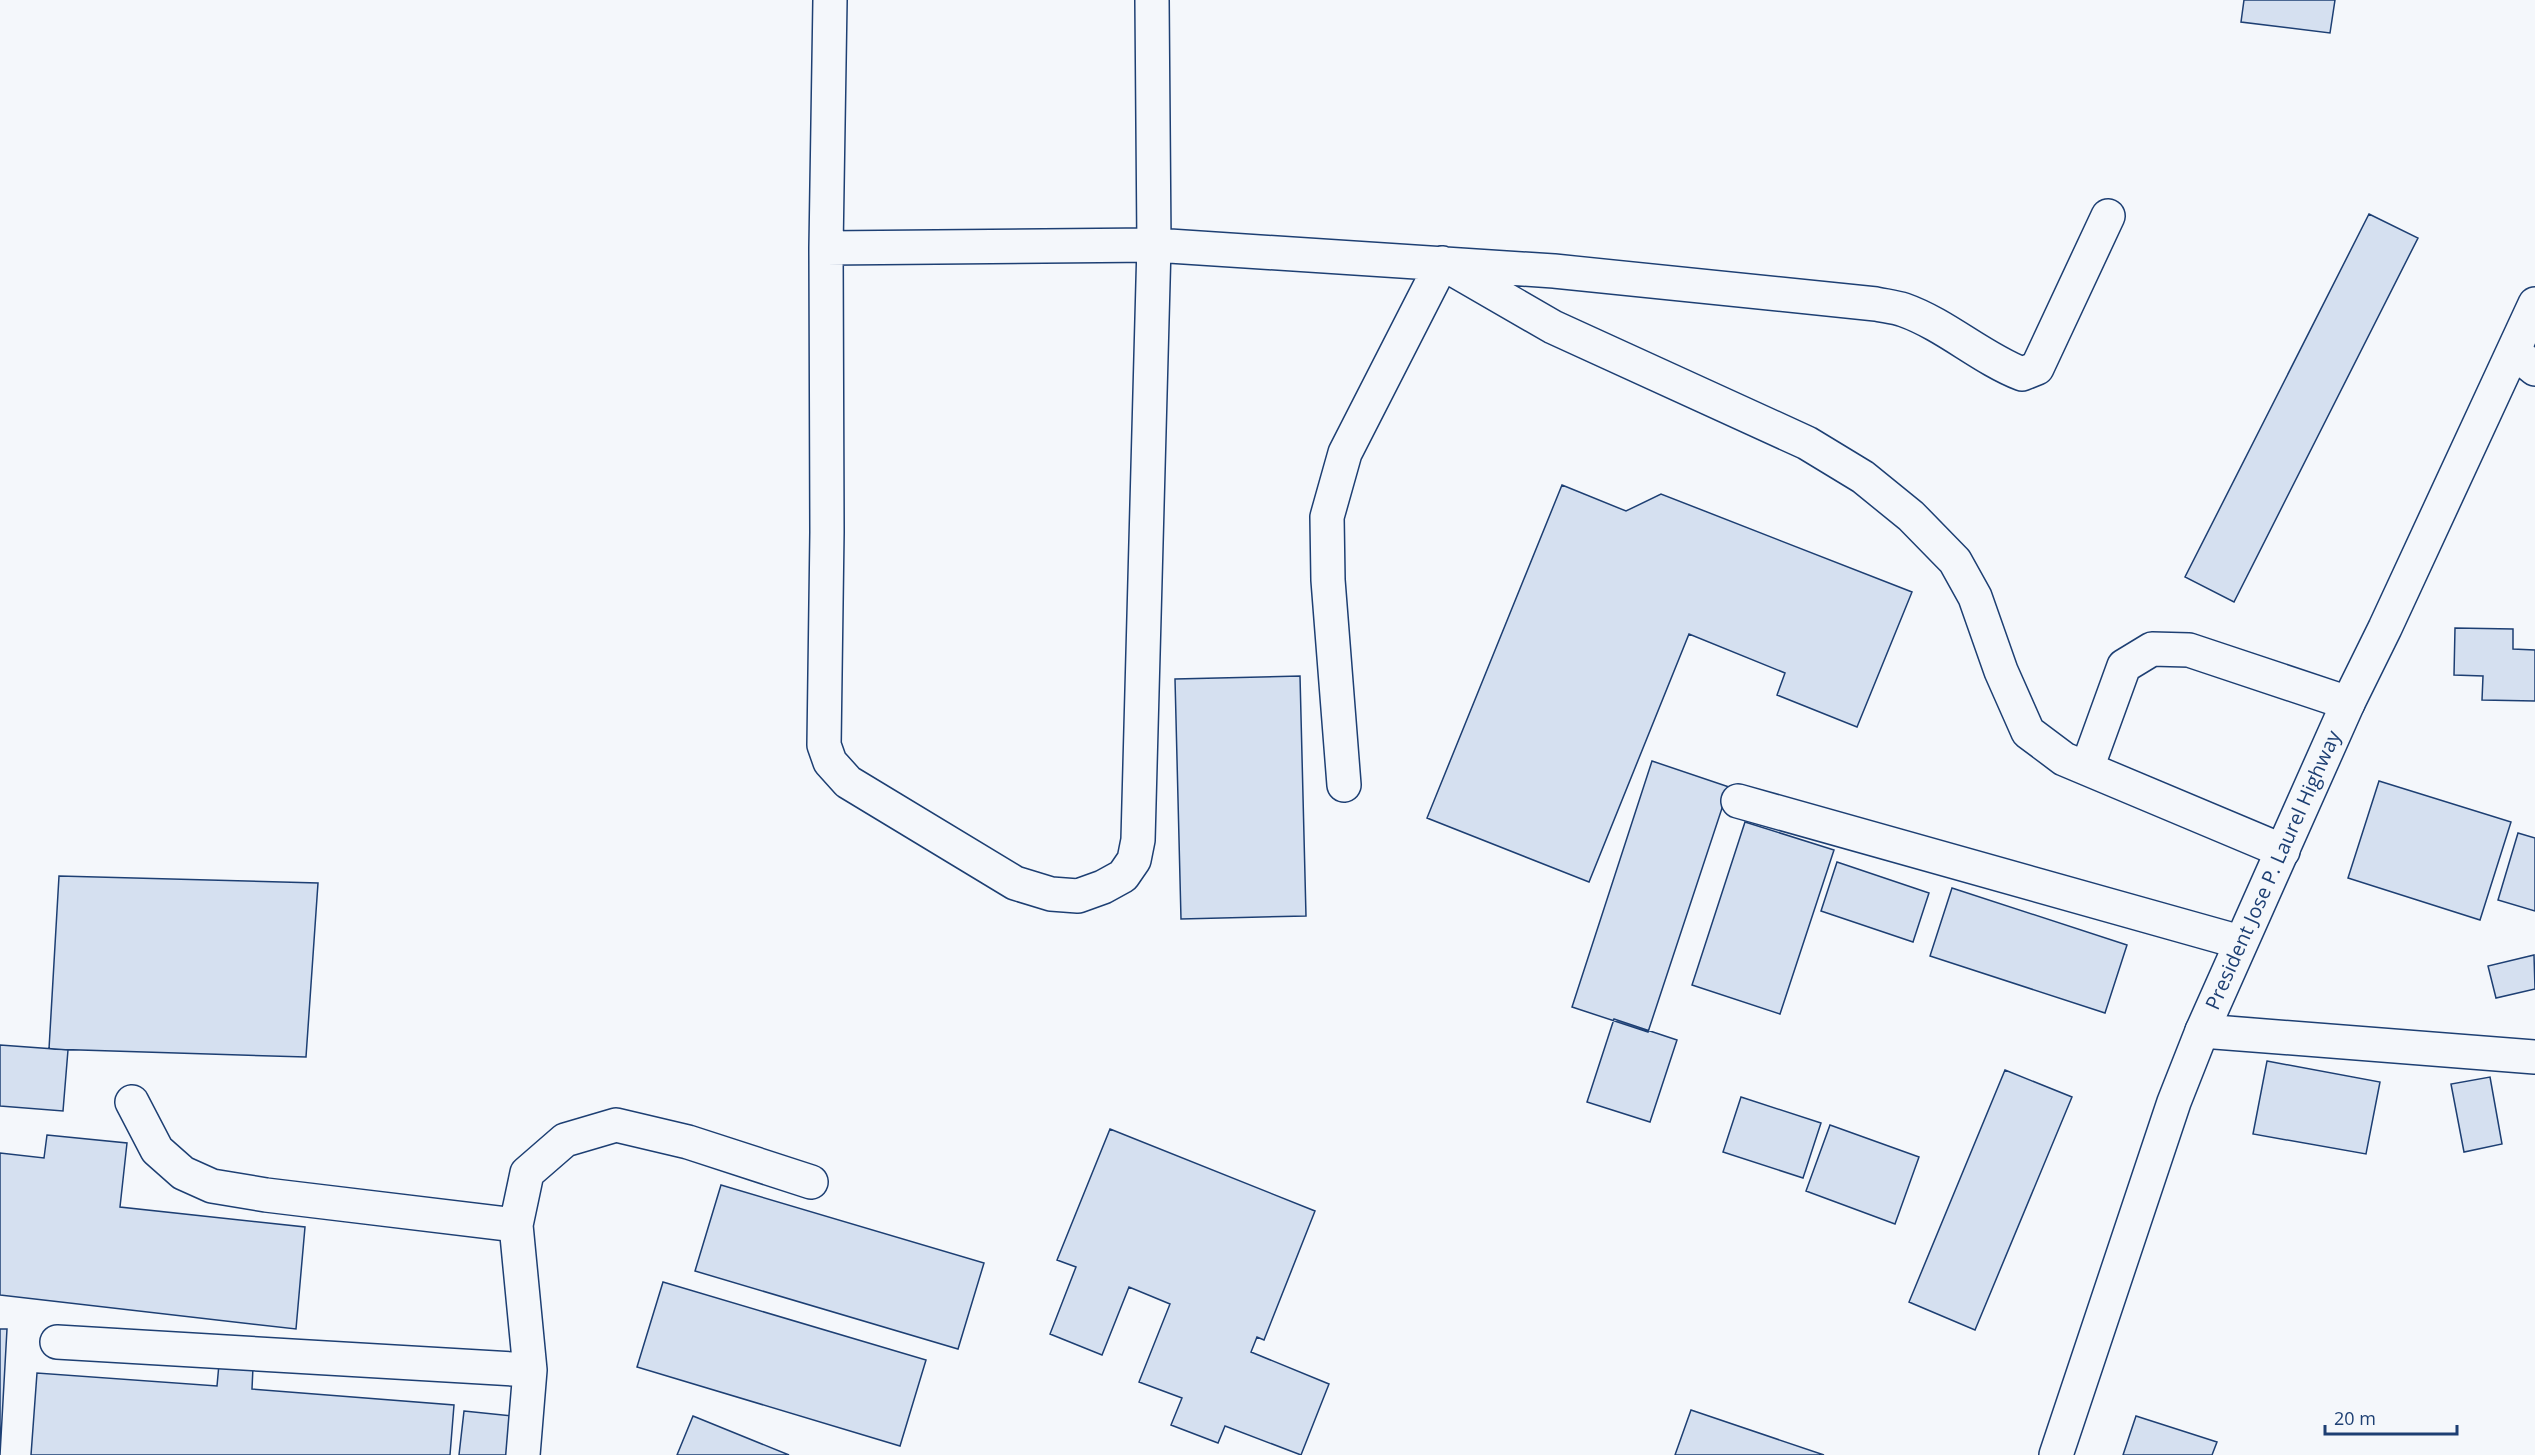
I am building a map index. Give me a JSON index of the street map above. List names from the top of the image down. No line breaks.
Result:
{"streets":{"main road":["President Jose P. Laurel Highway"]},"scale_bar":"20 m"}
